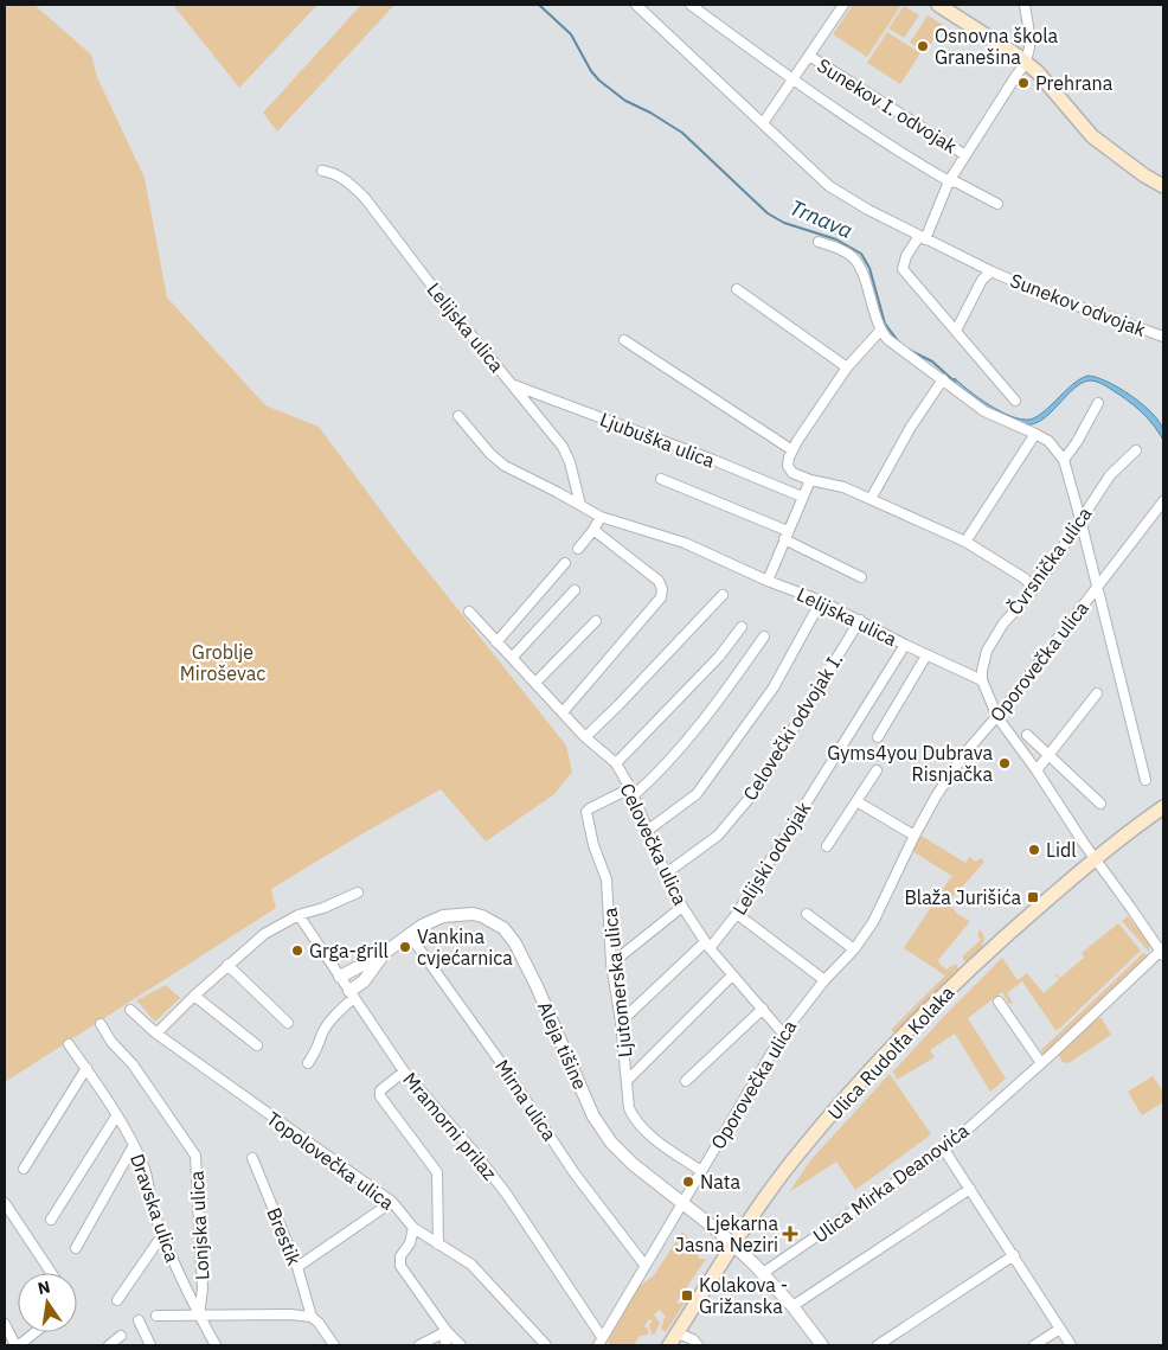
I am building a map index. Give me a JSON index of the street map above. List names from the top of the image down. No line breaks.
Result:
{"streets":{"main road":["Ulica Rudolfa Kolaka"],"street":["Sunekov I. odvojak","Sunekov odvojak","Lelijska ulica","Ljubuška ulica","Čvrsnička ulica","Oporovečka ulica","Celovečki odvojak I.","Celovečka ulica","Lelijski odvojak","Ljutomerska ulica","Aleja tišine","Mirna ulica","Mramorni prilaz","Topolovečka ulica","Ulica Mirka Deanovića","Dravska ulica","Lonjska ulica","Brestik"]},"crossings":[["Sunekov I. odvojak","Sunekov odvojak"],["Lelijska ulica","Ljubuška ulica"],["Lelijska ulica","Čvrsnička ulica"],["Lelijska ulica","Celovečki odvojak I."],["Lelijska ulica","Lelijski odvojak"],["Oporovečka ulica","Celovečka ulica"],["Oporovečka ulica","Ljutomerska ulica"],["Oporovečka ulica","Aleja tišine"],["Oporovečka ulica","Mirna ulica"],["Oporovečka ulica","Mramorni prilaz"],["Celovečki odvojak I.","Celovečka ulica"],["Celovečka ulica","Lelijski odvojak"],["Celovečka ulica","Ljutomerska ulica"],["Lelijski odvojak","Ljutomerska ulica"],["Aleja tišine","Ulica Rudolfa Kolaka"],["Aleja tišine","Mirna ulica"],["Aleja tišine","Mramorni prilaz"],["Aleja tišine","Ulica Mirka Deanovića"],["Dravska ulica","Lonjska ulica"]],"water":["Trnava"],"parks":["Groblje Miroševac"],"places":{"other":["Osnovna škola Granešina","Prehrana","Gyms4you Dubrava Risnjačka","Lidl","Vankina cvjećarnica","Grga-grill","Nata"],"transit":["Blaža Jurišića","Kolakova - Grižanska"],"health":["Ljekarna Jasna Neziri"]},"north":"top"}
